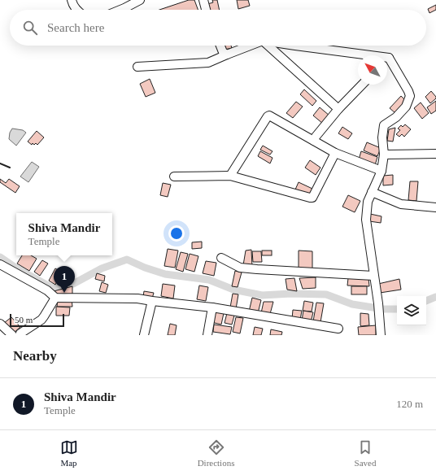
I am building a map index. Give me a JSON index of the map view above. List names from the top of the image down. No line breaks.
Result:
{"scale_bar":"50 m","north":"top left","page":{"search":"Search here","popup":["Shiva Mandir","Temple"],"pins":"1","scale":"50 m","heading":"Nearby","list":[{"mark":"1","name":"Shiva Mandir","note":"Temple","value":"120 m"}],"nav":["Map","Directions","Saved"]}}
